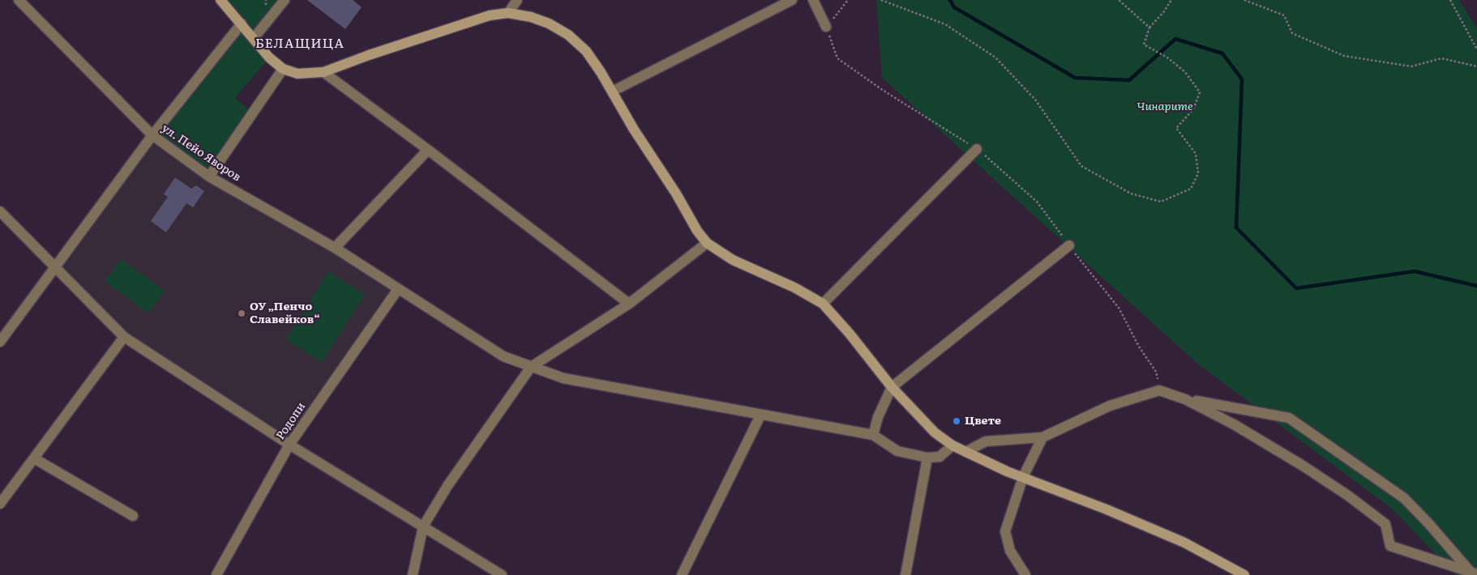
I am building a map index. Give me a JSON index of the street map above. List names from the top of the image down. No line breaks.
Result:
{"streets":{"street":["ул. Пейо Яворов","Родопи"]},"crossings":[["ул. Пейо Яворов","Родопи"]],"districts":["БЕЛАЩИЦА"],"parks":["Чинарите"],"places":["ОУ „Пенчо Славейков“","Цвете"]}
